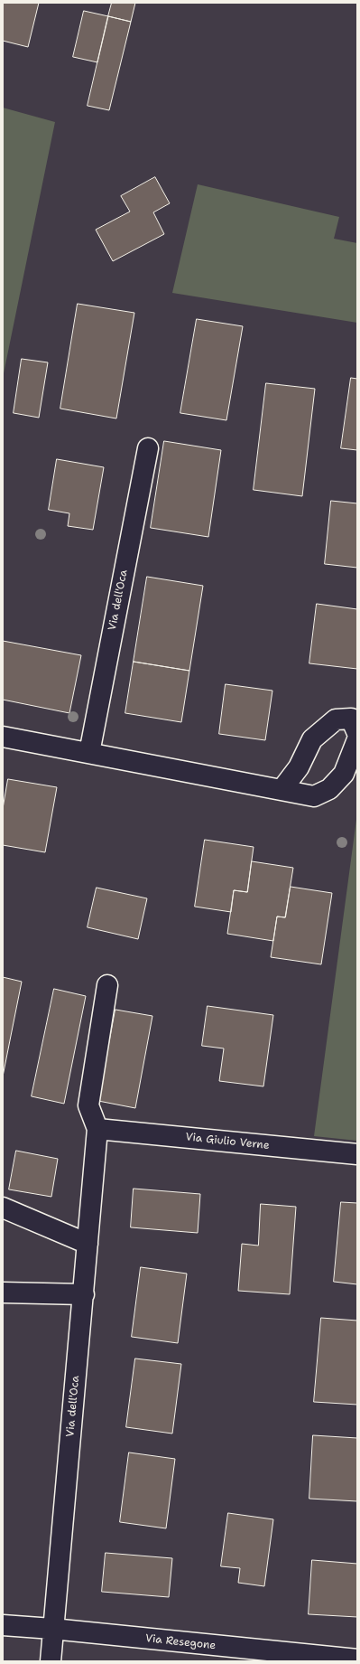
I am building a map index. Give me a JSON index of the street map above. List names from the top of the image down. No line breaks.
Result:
{"streets":{"street":["Via dell'Oca","Via Giulio Verne","Via Resegone"]},"crossings":[["Via dell'Oca","Via Resegone"]]}
